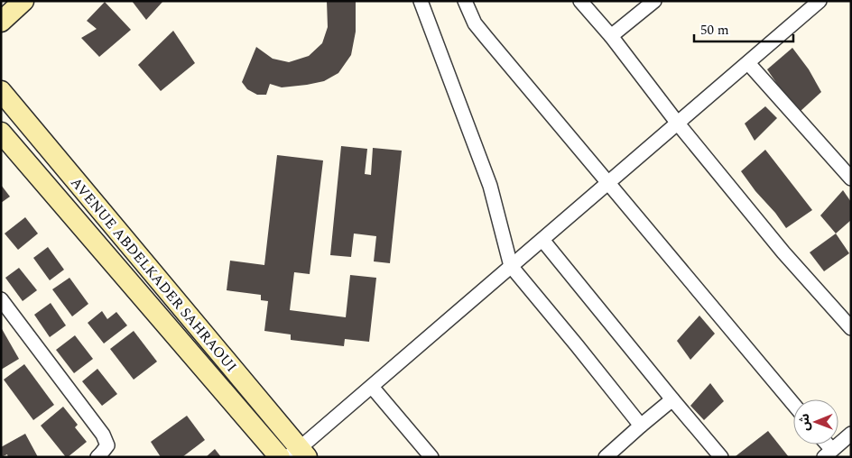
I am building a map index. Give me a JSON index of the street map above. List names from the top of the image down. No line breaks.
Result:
{"streets":{"main road":["AVENUE ABDELKADER SAHRAOUI"]},"scale_bar":"50 m","north":"left"}
